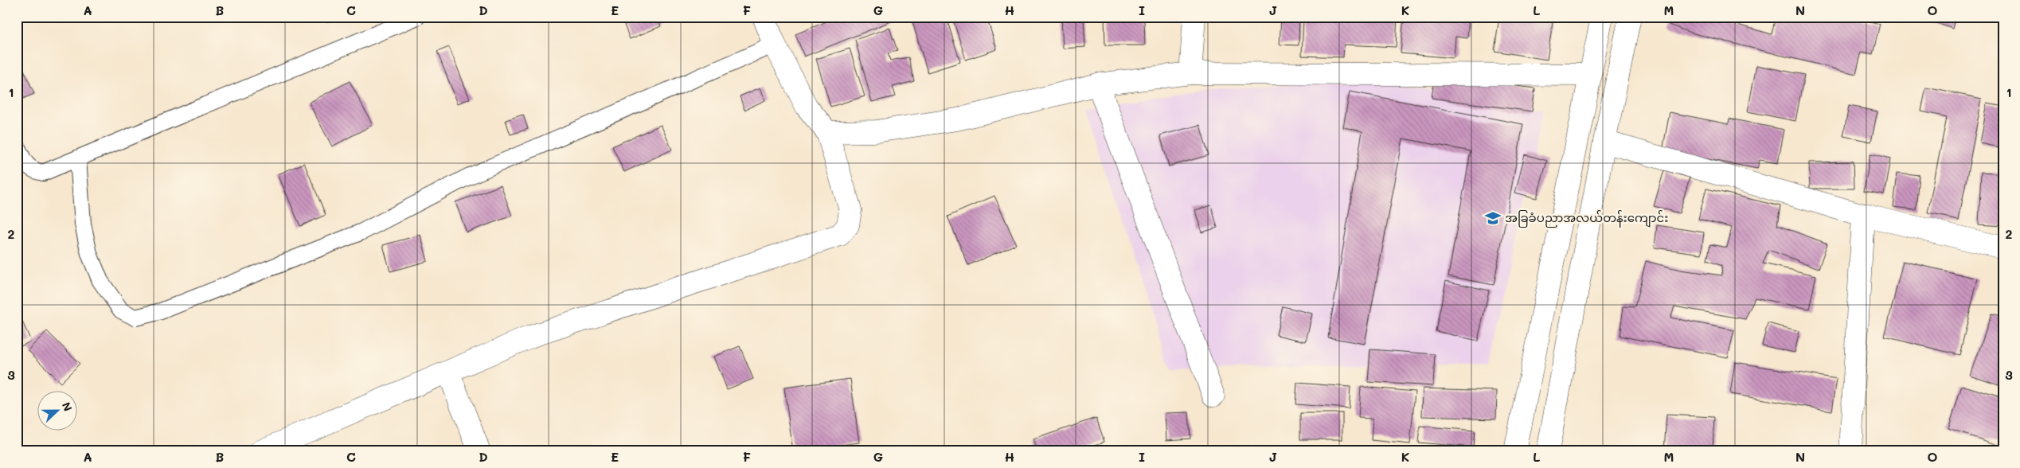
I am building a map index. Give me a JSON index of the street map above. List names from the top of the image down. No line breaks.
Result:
{"places":{"school or university":["အခြခံပညာအလယ်တန်းကျောင်း"]},"north":"right","grid":{"columns":["A","B","C","D","E","F","G","H","I","J","K","L","M","N","O"],"rows":["1","2","3"]}}
